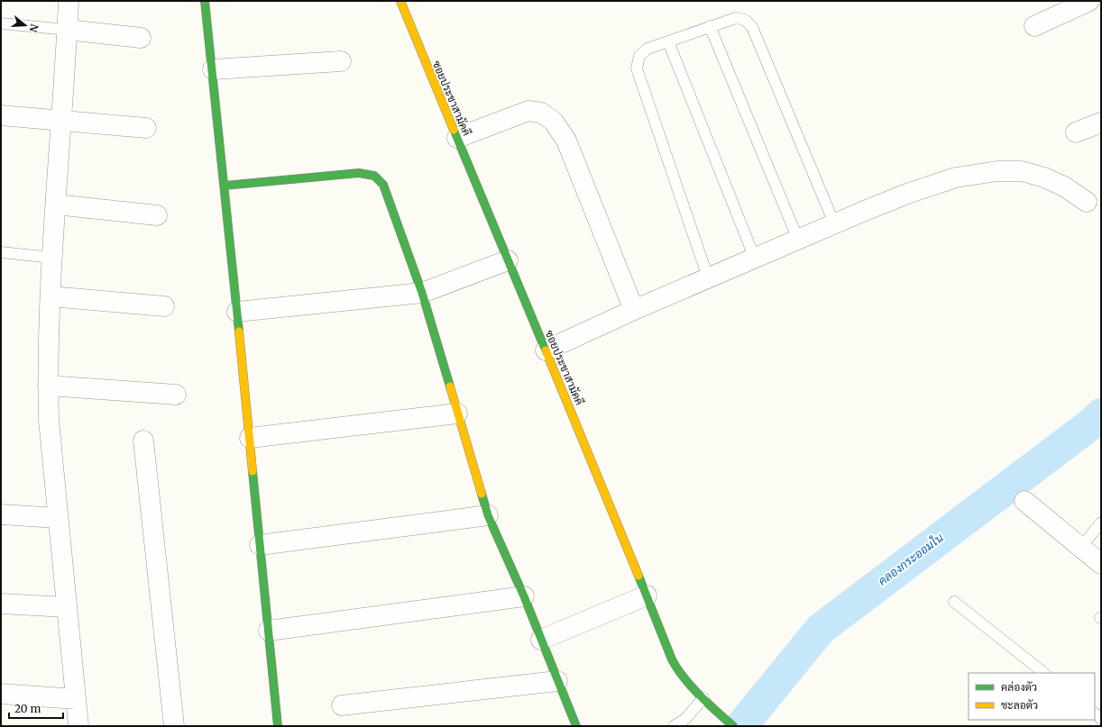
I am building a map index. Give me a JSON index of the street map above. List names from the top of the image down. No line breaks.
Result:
{"streets":{"street":["ซอยประชาสามัคคี"]},"water":["คลองกระออมใน"],"legend":["คล่องตัว","ชะลอตัว"],"scale_bar":"20 m","north":"right"}
